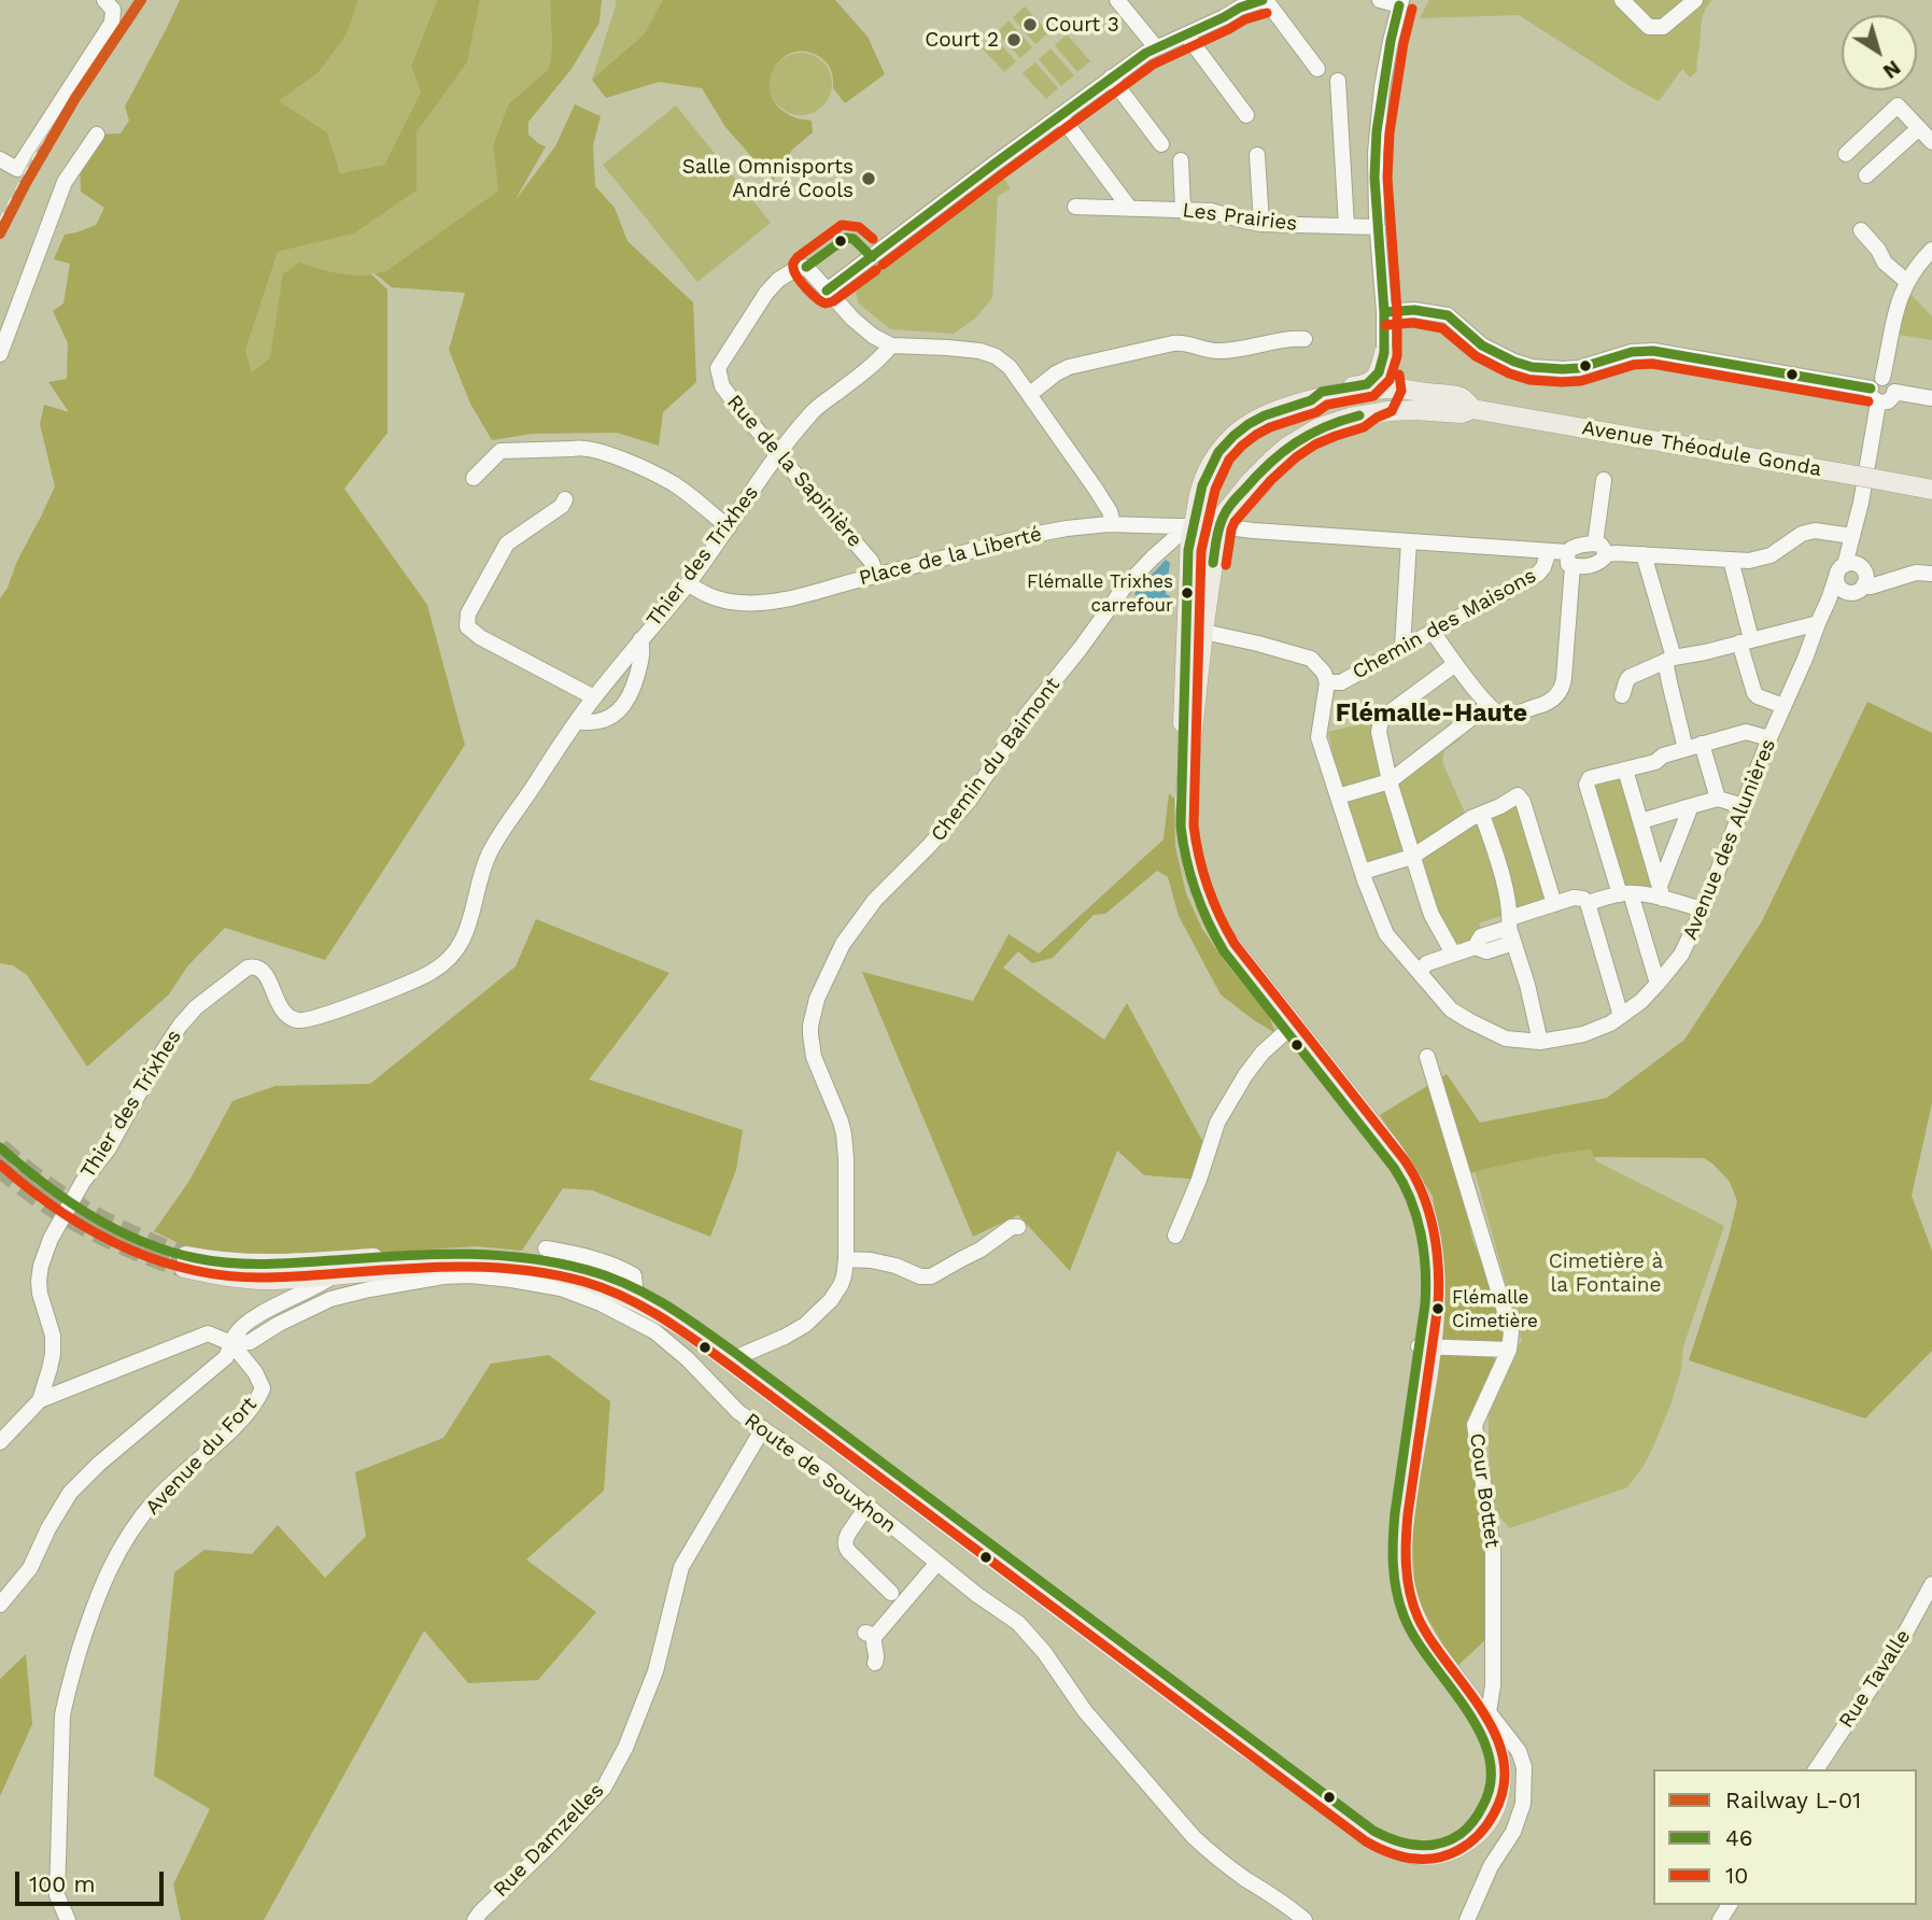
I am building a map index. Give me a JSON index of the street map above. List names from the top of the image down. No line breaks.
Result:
{"streets":{"main road":["Avenue Théodule Gonda"],"street":["Les Prairies","Rue de la Sapinière","Thier des Trixhes","Place de la Liberté","Chemin des Maisons","Chemin du Baimont","Avenue des Alunières","Avenue du Fort","Route de Souxhon","Cour Bottet","Rue Tavalle","Rue Damzelles"]},"crossings":[["Avenue Théodule Gonda","Place de la Liberté"],["Avenue Théodule Gonda","Chemin du Baimont"],["Rue de la Sapinière","Thier des Trixhes"],["Rue de la Sapinière","Place de la Liberté"],["Thier des Trixhes","Place de la Liberté"],["Place de la Liberté","Chemin des Maisons"],["Place de la Liberté","Chemin du Baimont"],["Chemin des Maisons","Avenue des Alunières"],["Avenue du Fort","Route de Souxhon"],["Route de Souxhon","Rue Damzelles"]],"districts":["Flémalle-Haute"],"parks":["Cimetière à la Fontaine"],"places":["Court 3","Court 2","Salle Omnisports André Cools","Flémalle Trixhes carrefour","Flémalle Cimetière"],"lines":["rail line L-01","transit line 46","transit line 10"],"legend":["Railway L-01","46","10"],"scale_bar":"100 m","north":"bottom right"}
